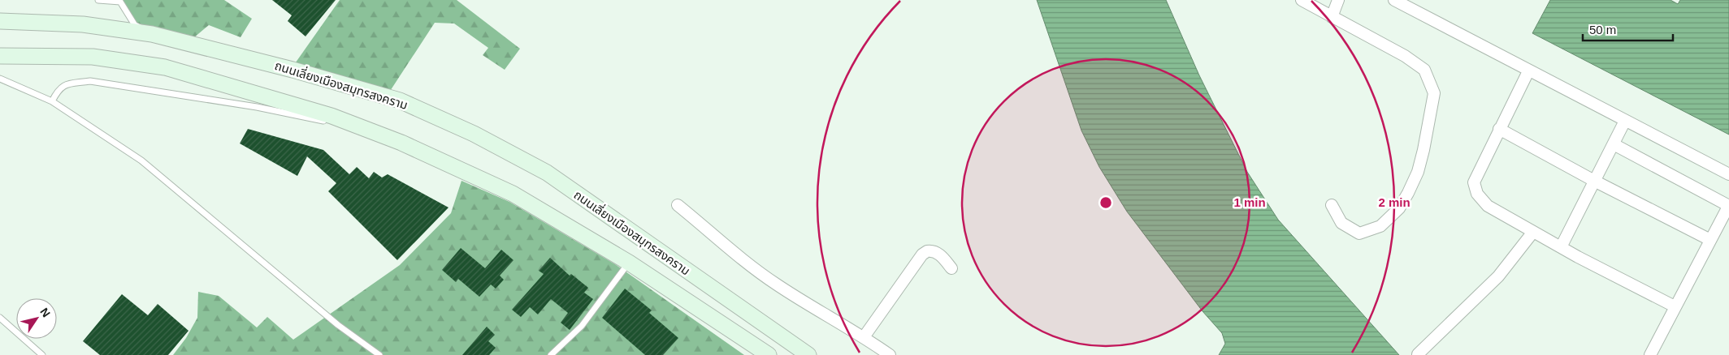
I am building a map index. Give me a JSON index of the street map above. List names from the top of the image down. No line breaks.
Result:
{"streets":{"main road":["ถนนเลี่ยงเมืองสมุทรสงคราม"]},"scale_bar":"50 m","north":"top right","rings":["1 min","2 min"]}
